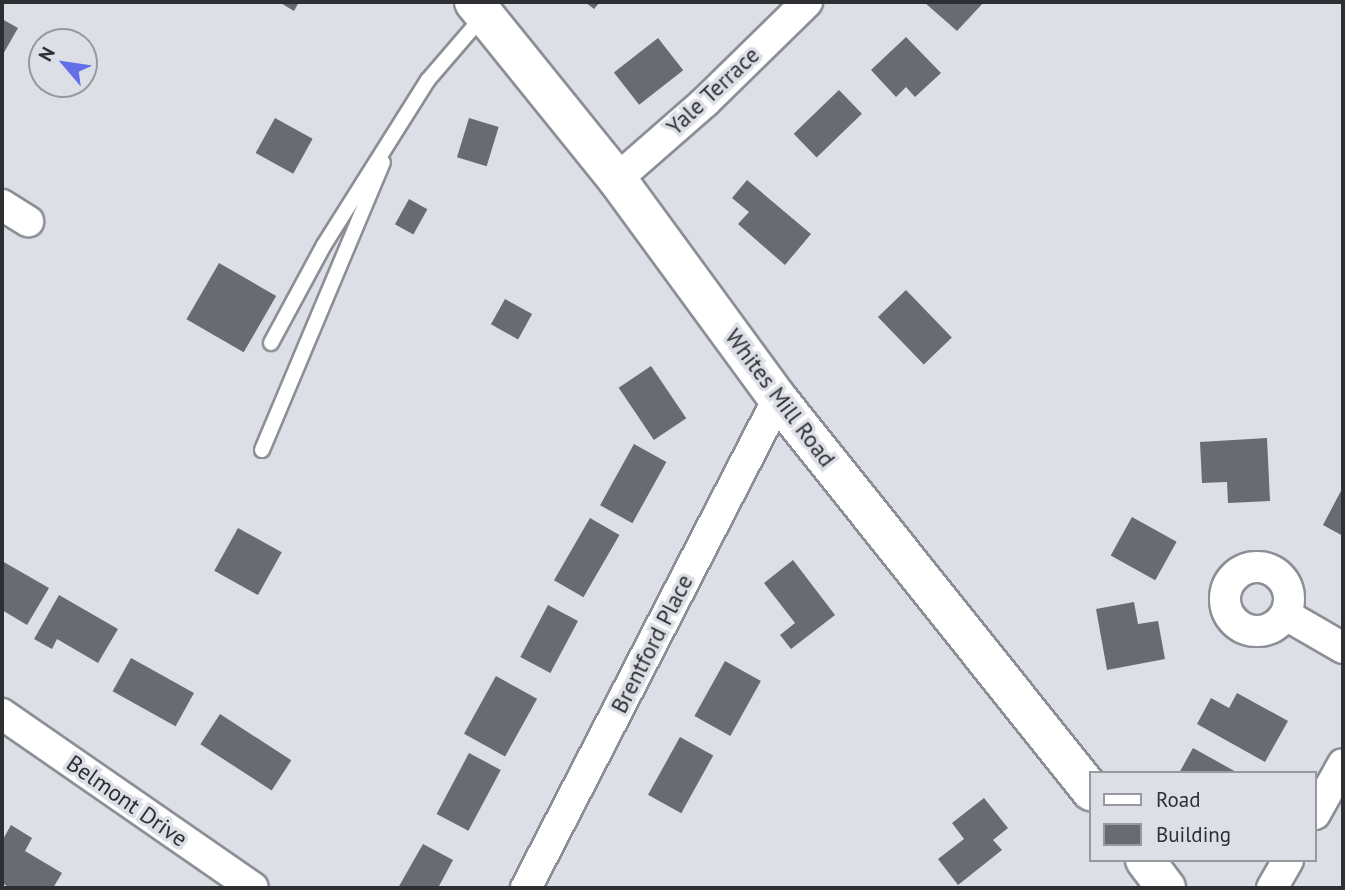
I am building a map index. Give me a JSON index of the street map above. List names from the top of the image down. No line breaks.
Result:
{"streets":{"street":["Yale Terrace","Whites Mill Road","Brentford Place","Belmont Drive"]},"crossings":[["Yale Terrace","Whites Mill Road"],["Whites Mill Road","Brentford Place"]],"legend":["Road","Building"],"north":"top left"}
